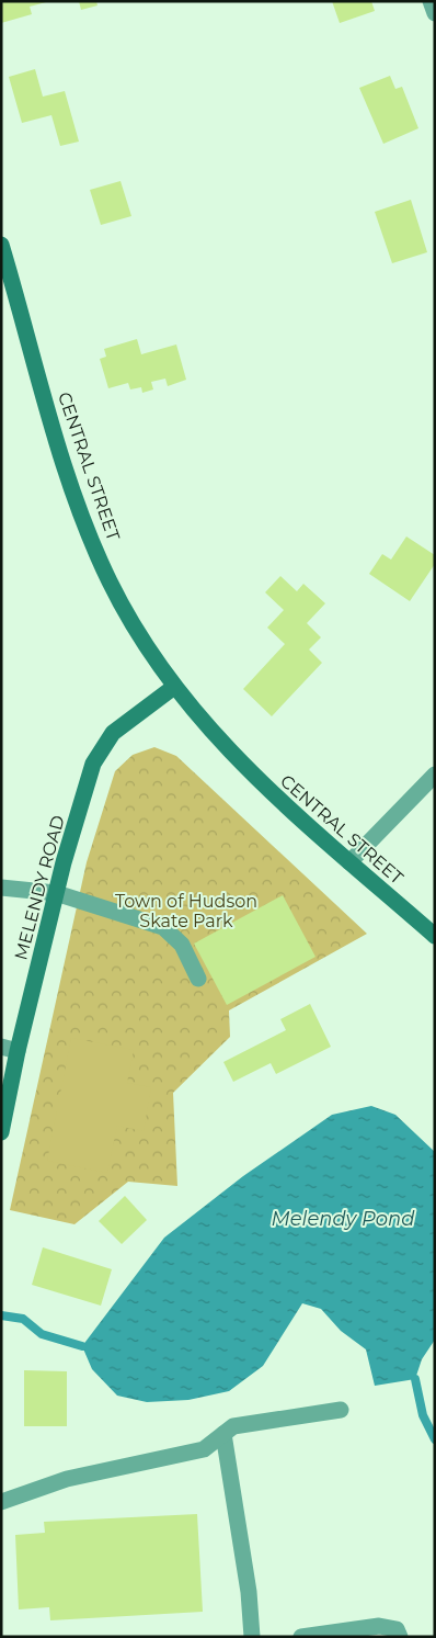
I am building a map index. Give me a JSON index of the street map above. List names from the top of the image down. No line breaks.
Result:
{"streets":{"street":["CENTRAL STREET","MELENDY ROAD"]},"crossings":[["CENTRAL STREET","MELENDY ROAD"]],"water":["Melendy Pond"],"parks":["Town of Hudson Skate Park"]}
